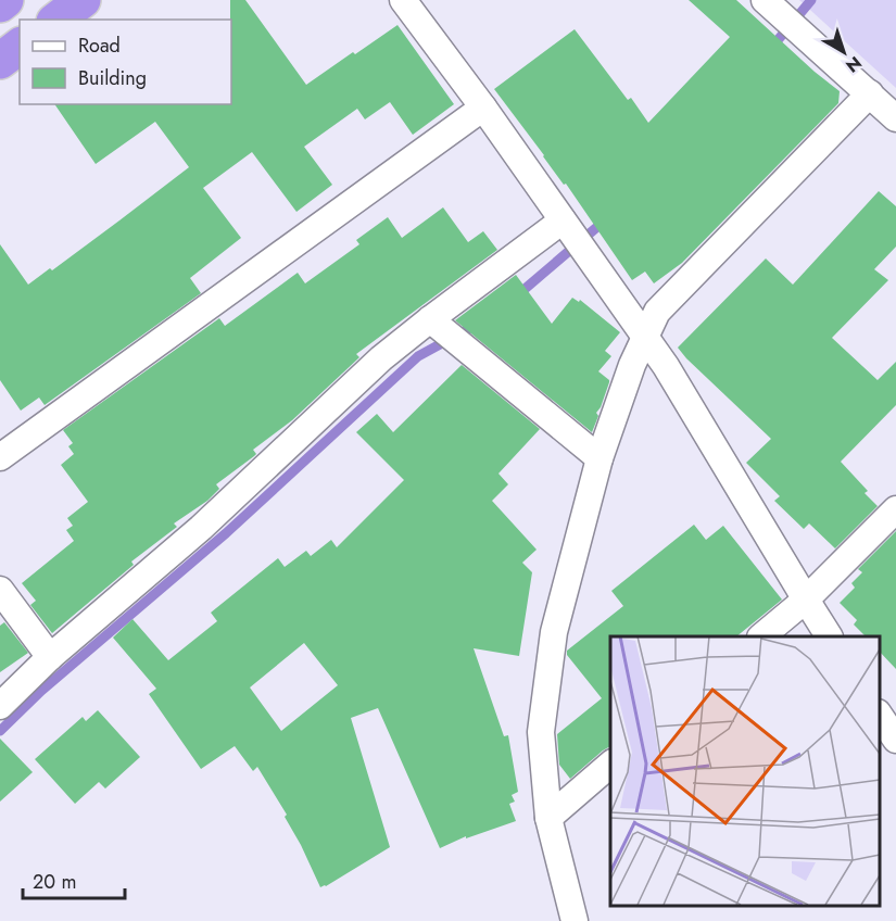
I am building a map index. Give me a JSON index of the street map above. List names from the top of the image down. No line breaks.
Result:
{"legend":["Road","Building"],"scale_bar":"20 m","north":"bottom right"}
